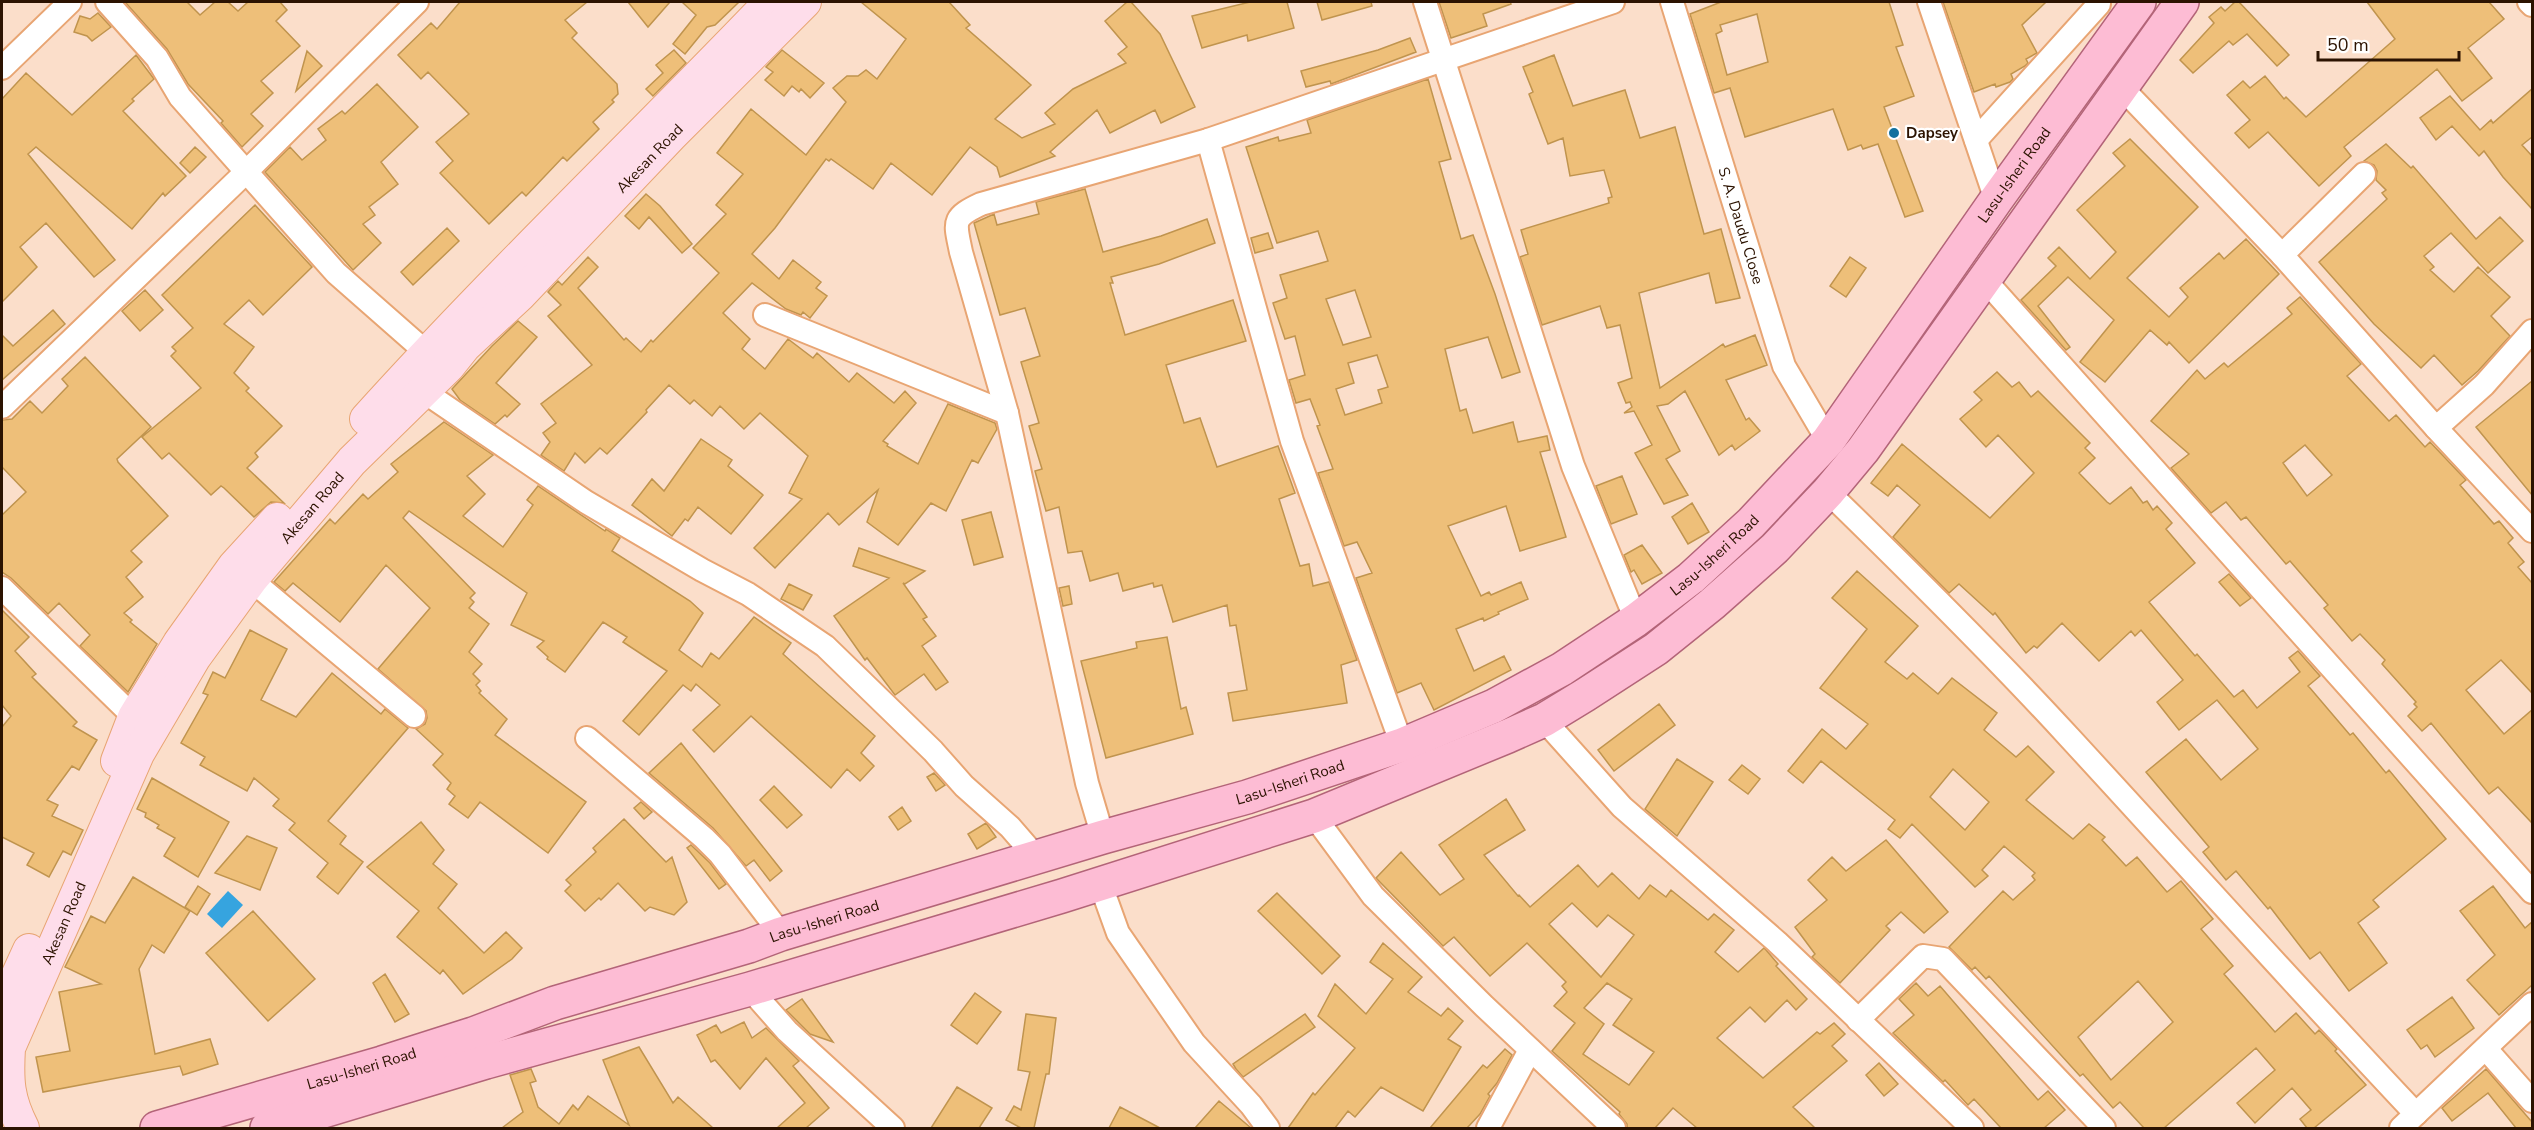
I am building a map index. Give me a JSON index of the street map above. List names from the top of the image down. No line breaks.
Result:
{"streets":{"main road":["Lasu-Isheri Road"],"street":["Akesan Road","S. A. Daudu Close"]},"crossings":[["Lasu-Isheri Road","S. A. Daudu Close"]],"places":["Dapsey"],"scale_bar":"50 m"}
